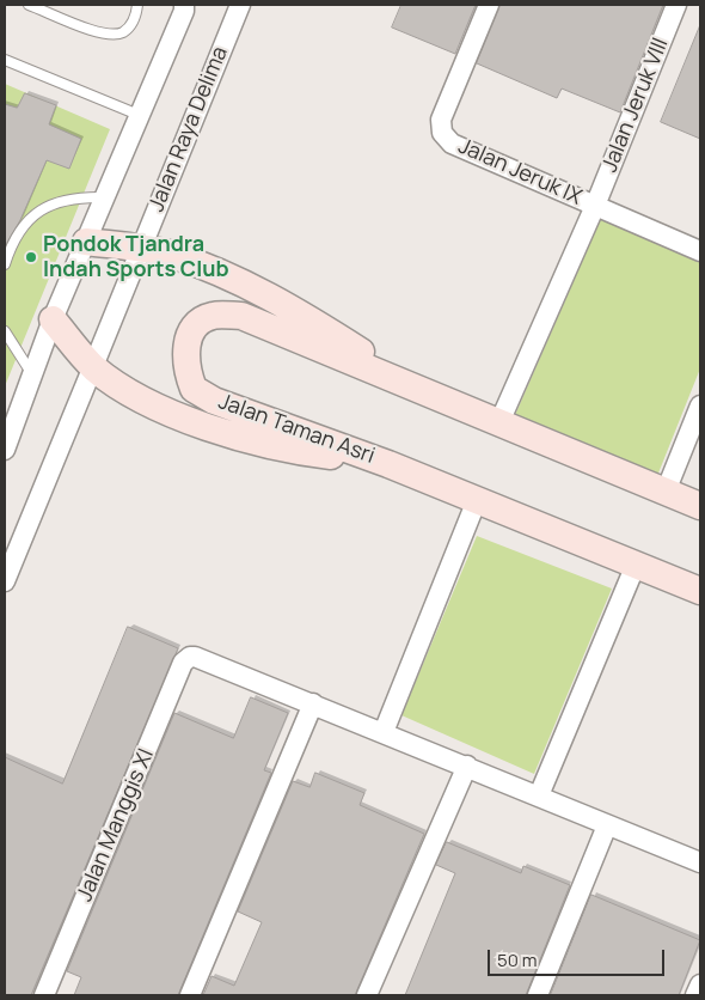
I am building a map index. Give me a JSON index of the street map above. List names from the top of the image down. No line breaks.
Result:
{"streets":{"main road":["Jalan Taman Asri"],"street":["Jalan Jeruk VIII","Jalan Raya Delima","Jalan Jeruk IX","Jalan Manggis XI"]},"crossings":[["Jalan Jeruk VIII","Jalan Jeruk IX"],["Jalan Jeruk VIII","Jalan Taman Asri"]],"places":["Pondok Tjandra Indah Sports Club"],"scale_bar":"50 m"}
